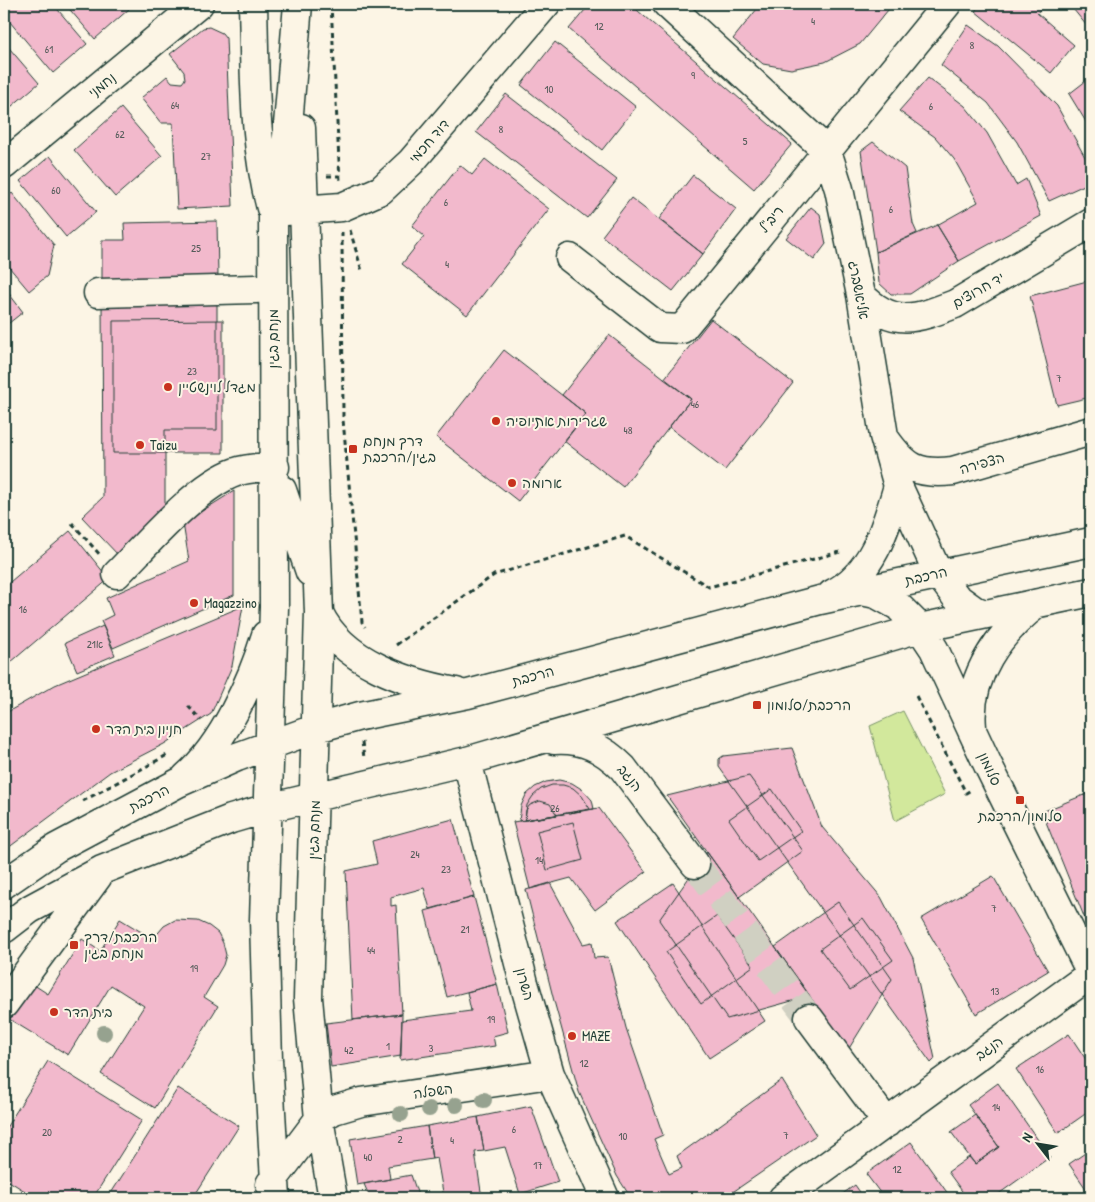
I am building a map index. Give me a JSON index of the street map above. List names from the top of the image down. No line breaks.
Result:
{"streets":{"street":["נחמני","דוד חכמי","ריב\"ל","אליאשברג","יד חרוצים","מנחם בגין","הצפירה","הרכבת","סלומון","הנגב","השרון","השפלה"]},"crossings":[["דוד חכמי","מנחם בגין"],["ריב\"ל","אליאשברג"],["אליאשברג","יד חרוצים"],["אליאשברג","הצפירה"],["אליאשברג","הרכבת"],["מנחם בגין","הרכבת"],["מנחם בגין","השפלה"],["הרכבת","סלומון"],["סלומון","הנגב"],["השרון","השפלה"]],"places":{"other":["מגדל לוינשטיין","שגרירות אתיופיה","Taizu","ארומה","Magazzino","חניון בית הדר","בית הדר","MAZE"],"transit":["דרך מנחם בגין/הרכבת","הרכבת/סלומון","סלומון/הרכבת","הרכבת/דרך מנחם בגין"]},"house_numbers":["4","12","8","61","9","10","64","6","8","62","5","27","60","6","6","25","4","23","7","46","48","16","21א","26","24","14","23","7","21","44","19","13","19","1","3","42","12","16","14","6","20","7","10","2","4","40","17","12"],"north":"top left"}
